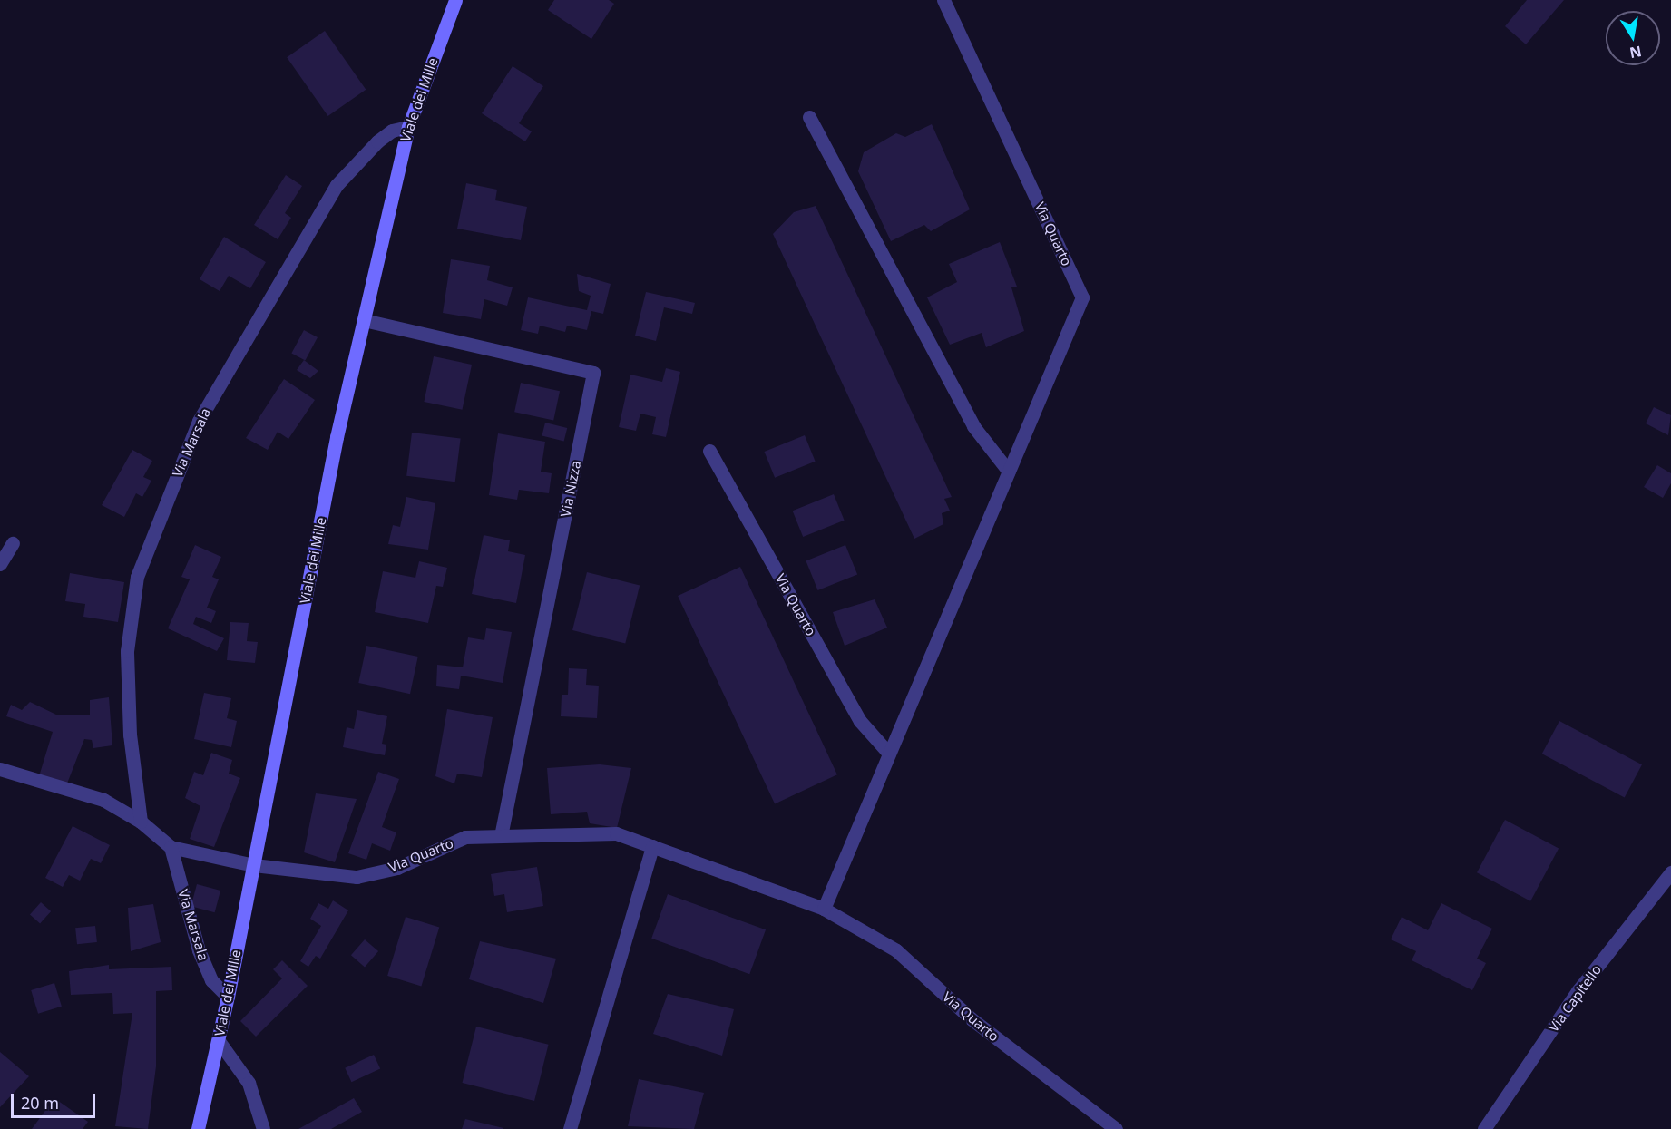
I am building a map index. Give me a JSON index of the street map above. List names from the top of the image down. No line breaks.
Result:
{"streets":{"main road":["Viale dei Mille"],"street":["Via Quarto","Via Marsala","Via Nizza","Via Capitello"]},"crossings":[["Viale dei Mille","Via Quarto"],["Viale dei Mille","Via Marsala"],["Viale dei Mille","Via Nizza"],["Via Quarto","Via Marsala"],["Via Quarto","Via Nizza"]],"scale_bar":"20 m","north":"bottom"}
